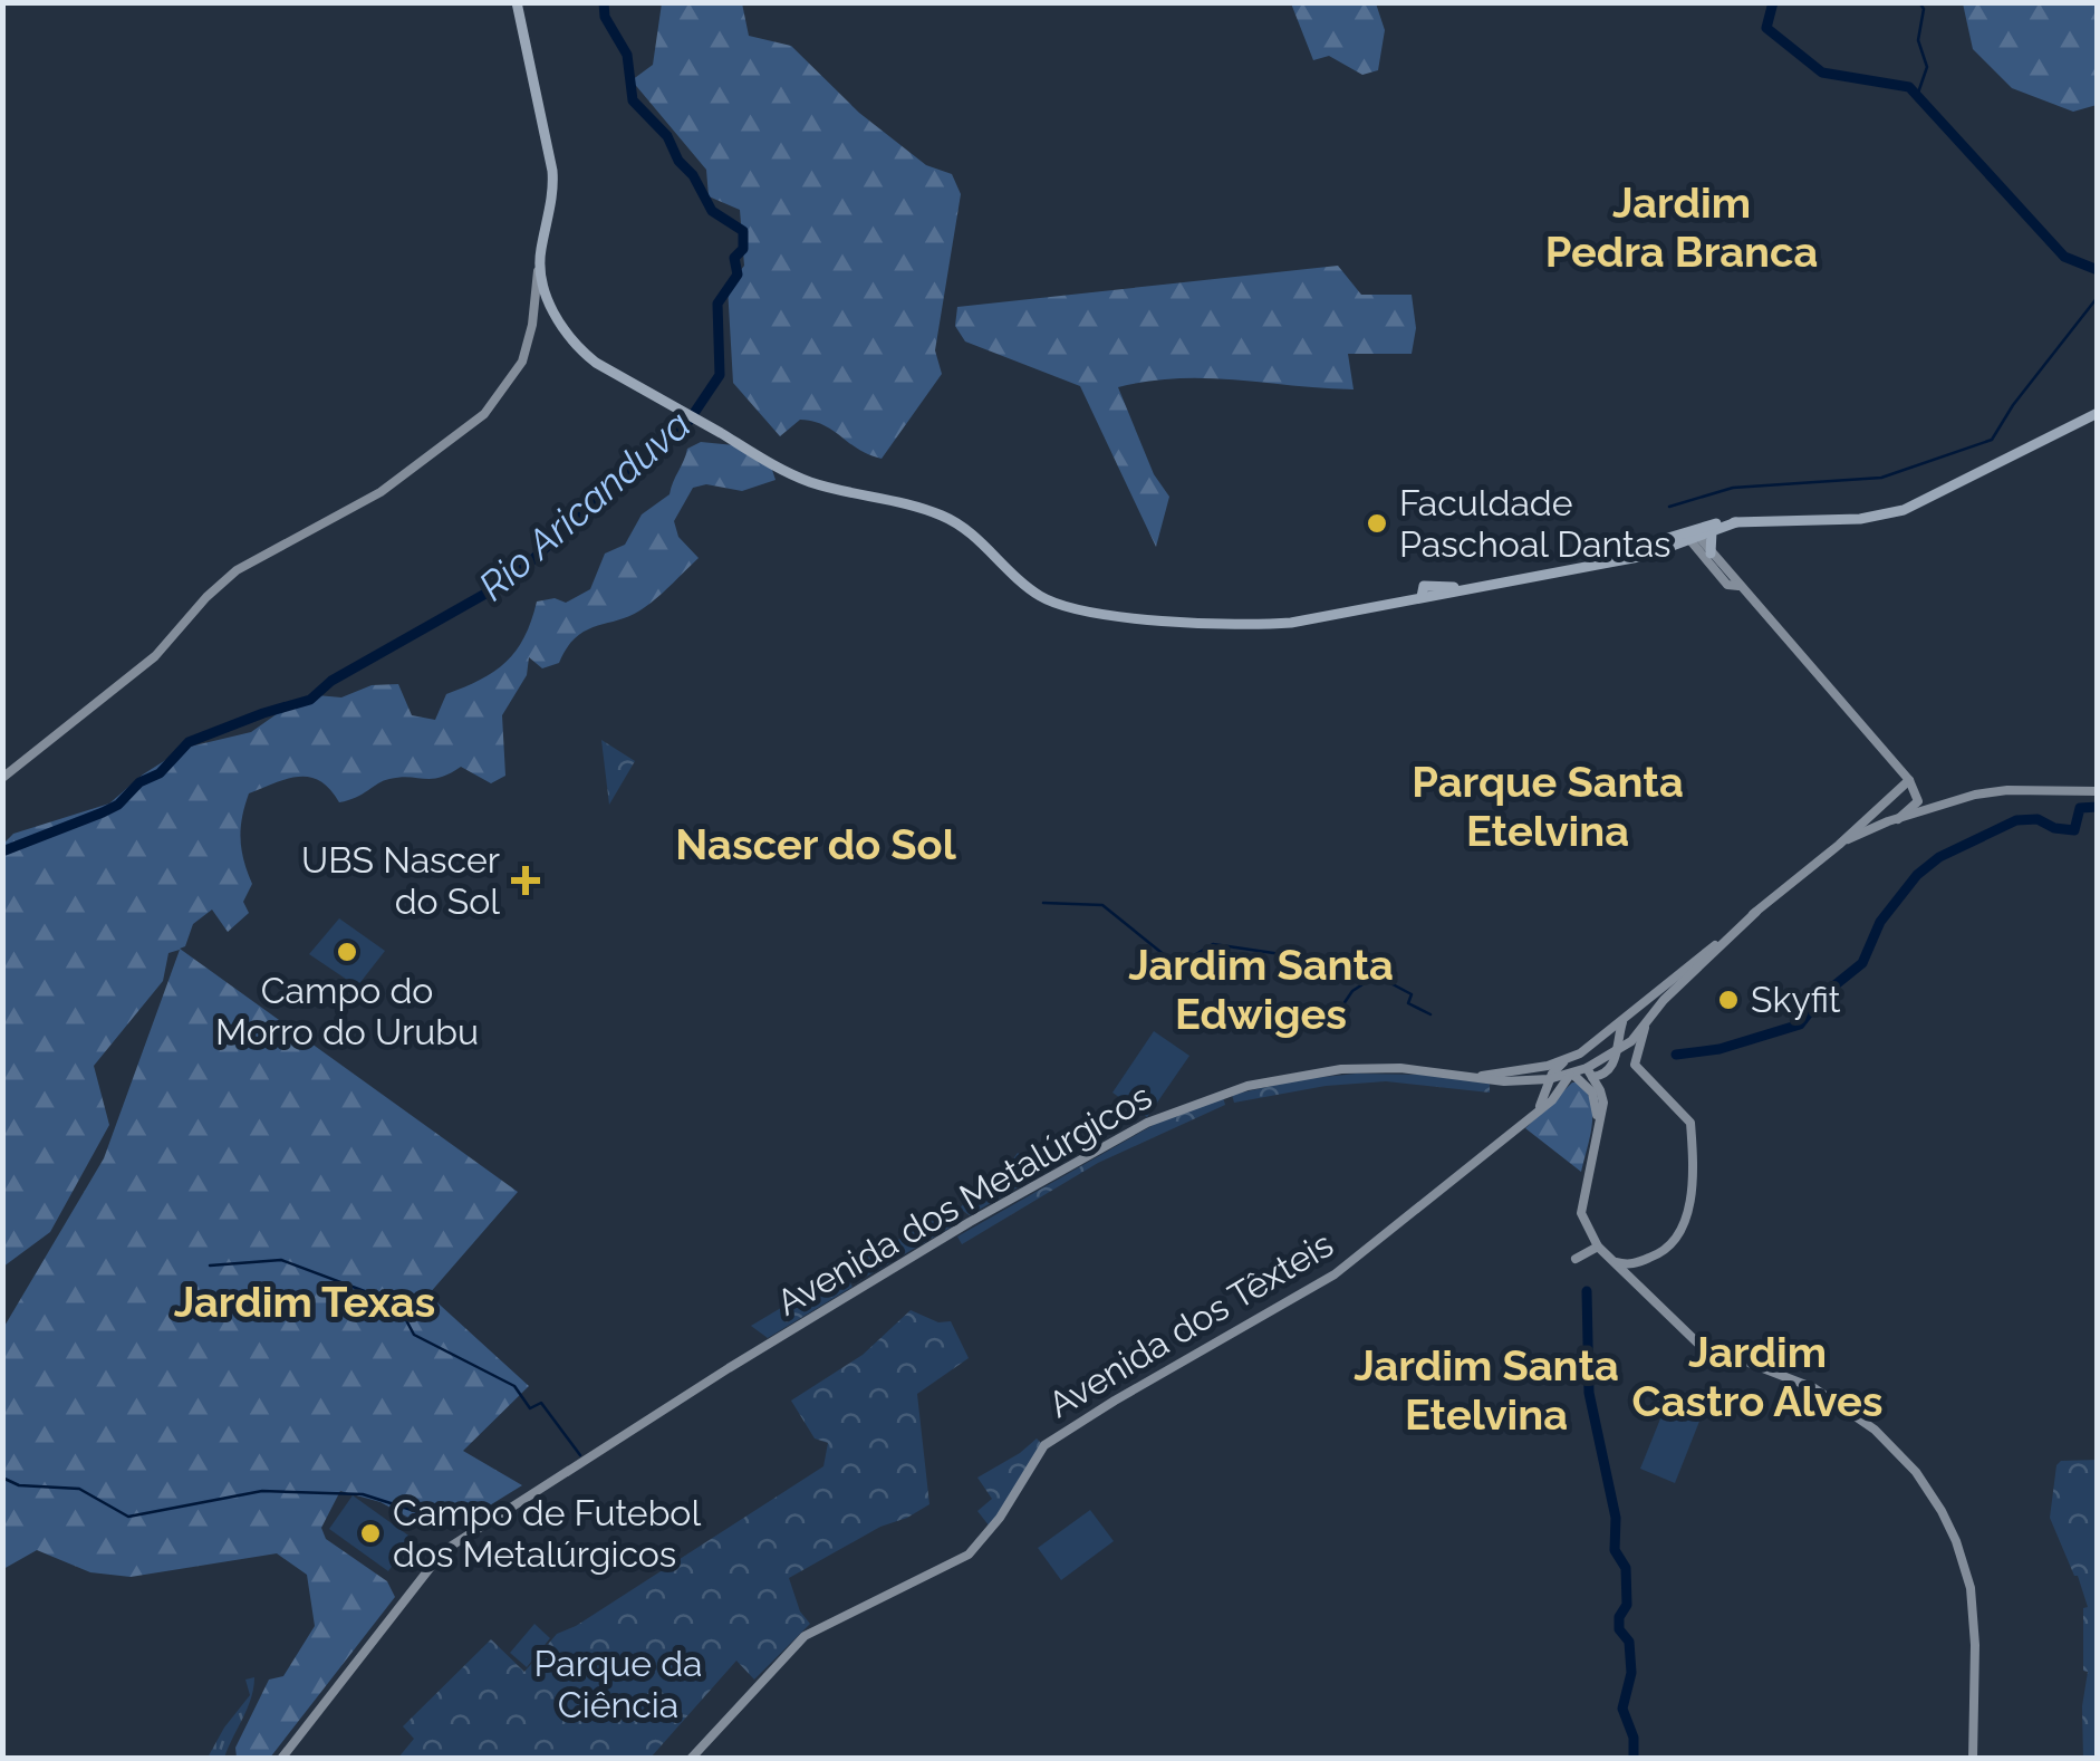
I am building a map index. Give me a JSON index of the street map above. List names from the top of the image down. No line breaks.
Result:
{"streets":{"main road":["Avenida dos Metalúrgicos","Avenida dos Têxteis"]},"crossings":[["Avenida dos Metalúrgicos","Avenida dos Têxteis"]],"districts":["Jardim Pedra Branca","Parque Santa Etelvina","Nascer do Sol","Jardim Santa Edwiges","Jardim Texas","Jardim Castro Alves","Jardim Santa Etelvina"],"water":["Rio Aricanduva"],"parks":["Parque da Ciência"],"places":{"other":["Faculdade Paschoal Dantas","Campo do Morro do Urubu","Skyfit","Campo de Futebol dos Metalúrgicos"],"health":["UBS Nascer do Sol"]}}
